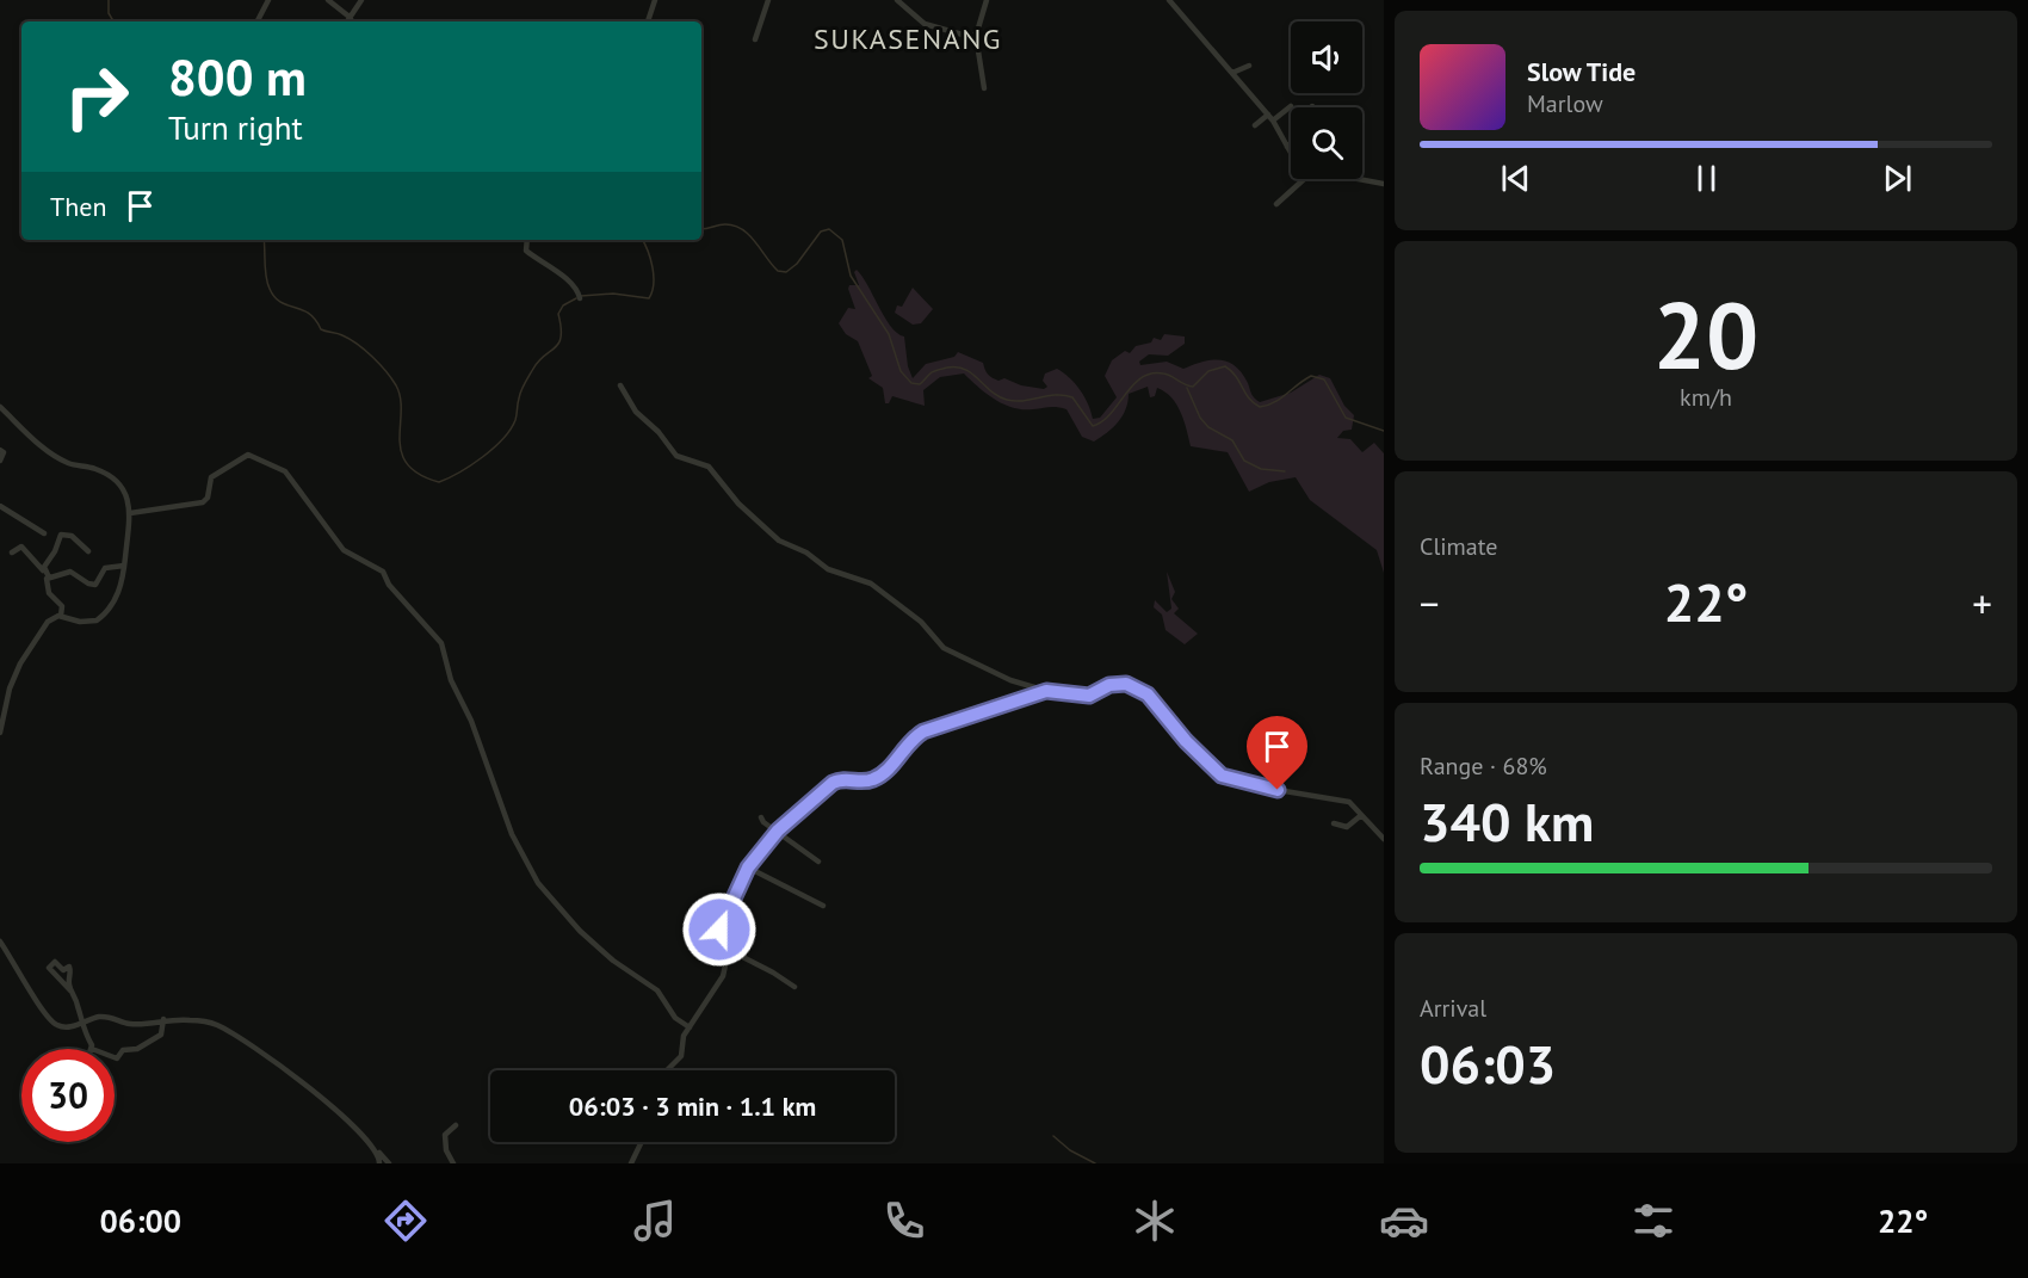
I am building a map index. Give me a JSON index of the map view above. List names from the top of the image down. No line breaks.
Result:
{"districts":["SUKASENANG"],"page":{"turn":["800 m","Turn right"],"song":["Slow Tide","Marlow"],"then":"Then","tile":[["20","km/h"],"Climate",["Range · 68%","340 km"],["Arrival","06:03"]],"heat":["−","22°","+"],"limit":"30","trip":"06:03 · 3 min · 1.1 km","tabs":["06:00","22°"]}}
